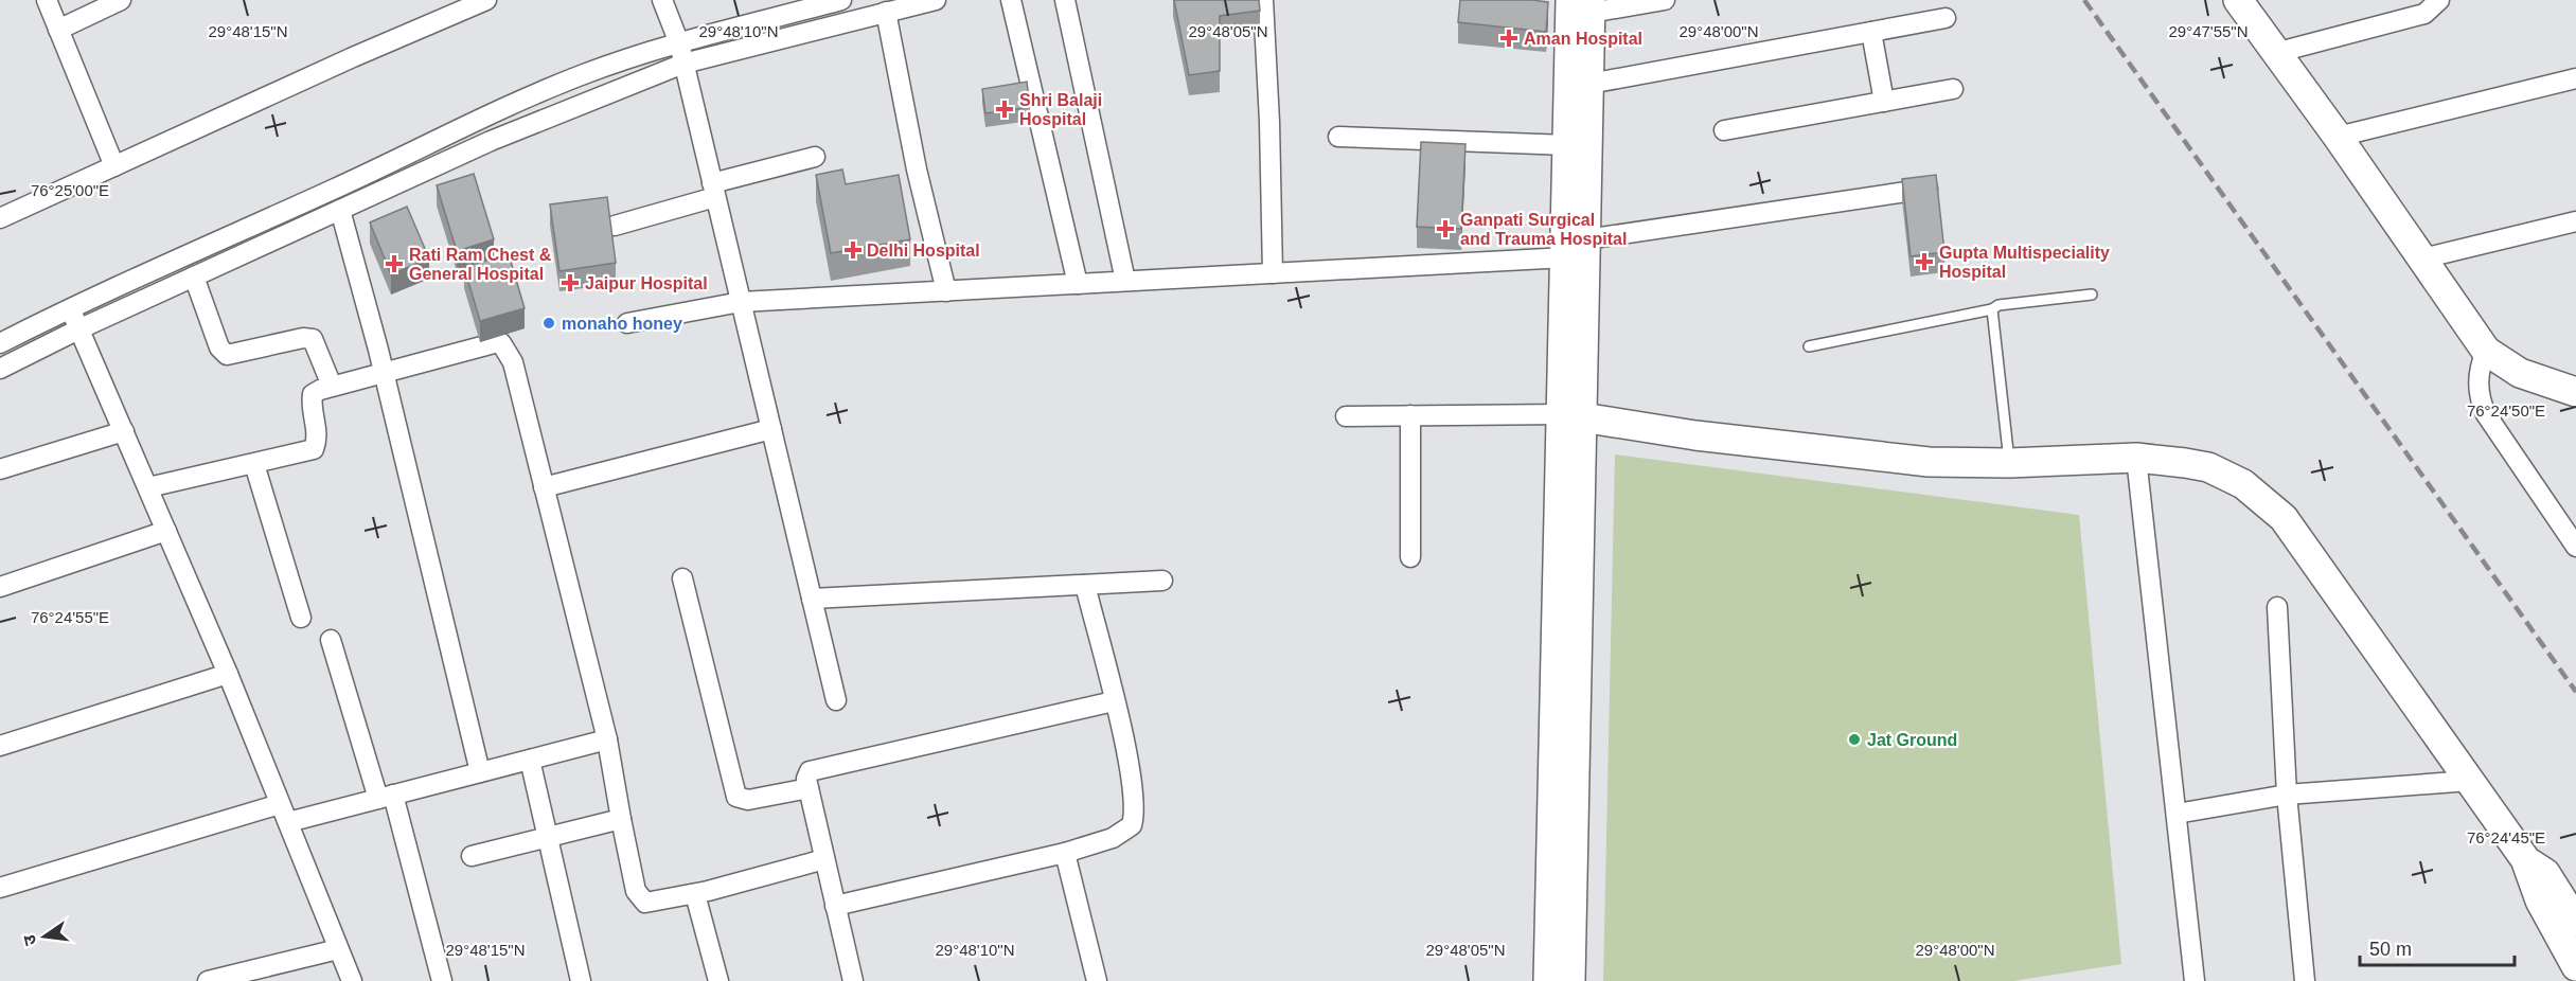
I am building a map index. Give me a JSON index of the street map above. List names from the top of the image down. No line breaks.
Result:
{"places":{"health":["Aman Hospital","Shri Balaji Hospital","Ganpati Surgical and Trauma Hospital","Delhi Hospital","Gupta Multispeciality Hospital","Rati Ram Chest & General Hospital","Jaipur Hospital"],"other":["monaho honey","Jat Ground"]},"scale_bar":"50 m","north":"left","coordinates":["29°48'15\"N","29°48'10\"N","29°48'05\"N","29°48'00\"N","29°47'55\"N","76°25'00\"E","76°24'50\"E","76°24'55\"E","76°24'45\"E"]}
